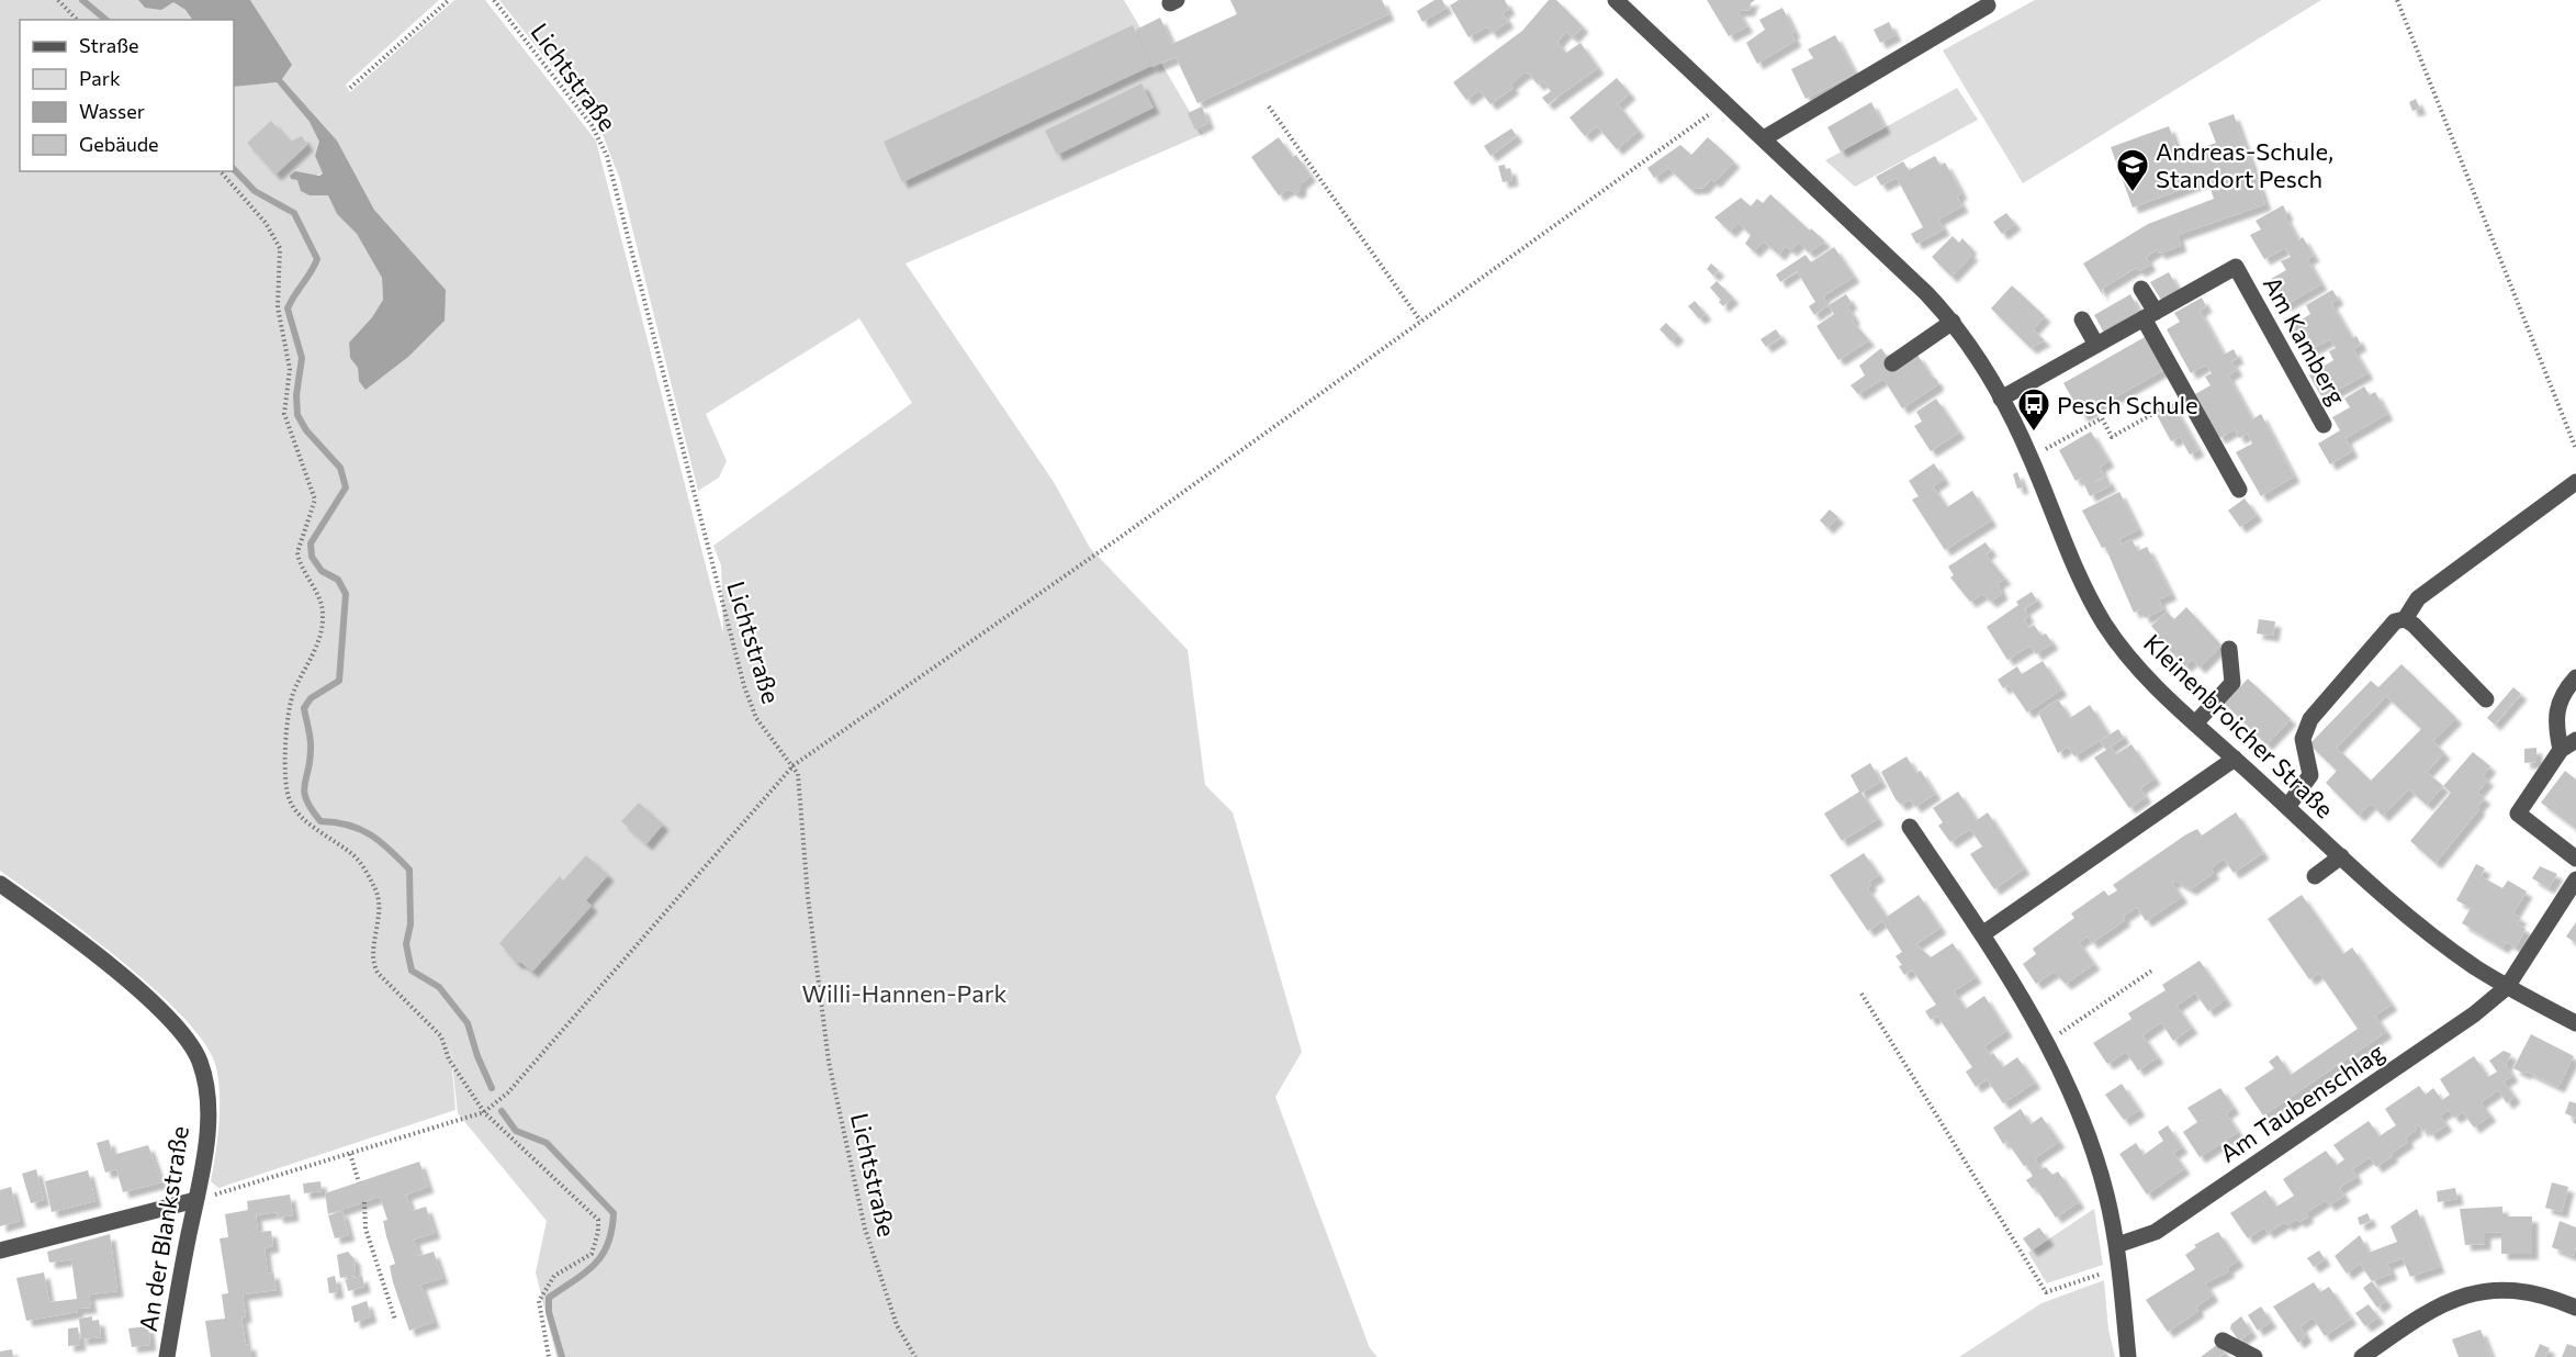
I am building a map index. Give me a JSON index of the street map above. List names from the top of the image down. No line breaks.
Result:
{"streets":{"street":["Am Kamberg","Kleinenbroicher Straße","Am Taubenschlag","An der Blankstraße"],"path":["Lichtstraße"]},"crossings":[["Am Kamberg","Kleinenbroicher Straße"],["Kleinenbroicher Straße","Am Taubenschlag"]],"parks":["Willi-Hannen-Park"],"places":{"school or university":["Andreas-Schule, Standort Pesch"],"bus stop":["Pesch Schule"]},"legend":["Straße","Park","Wasser","Gebäude"]}
